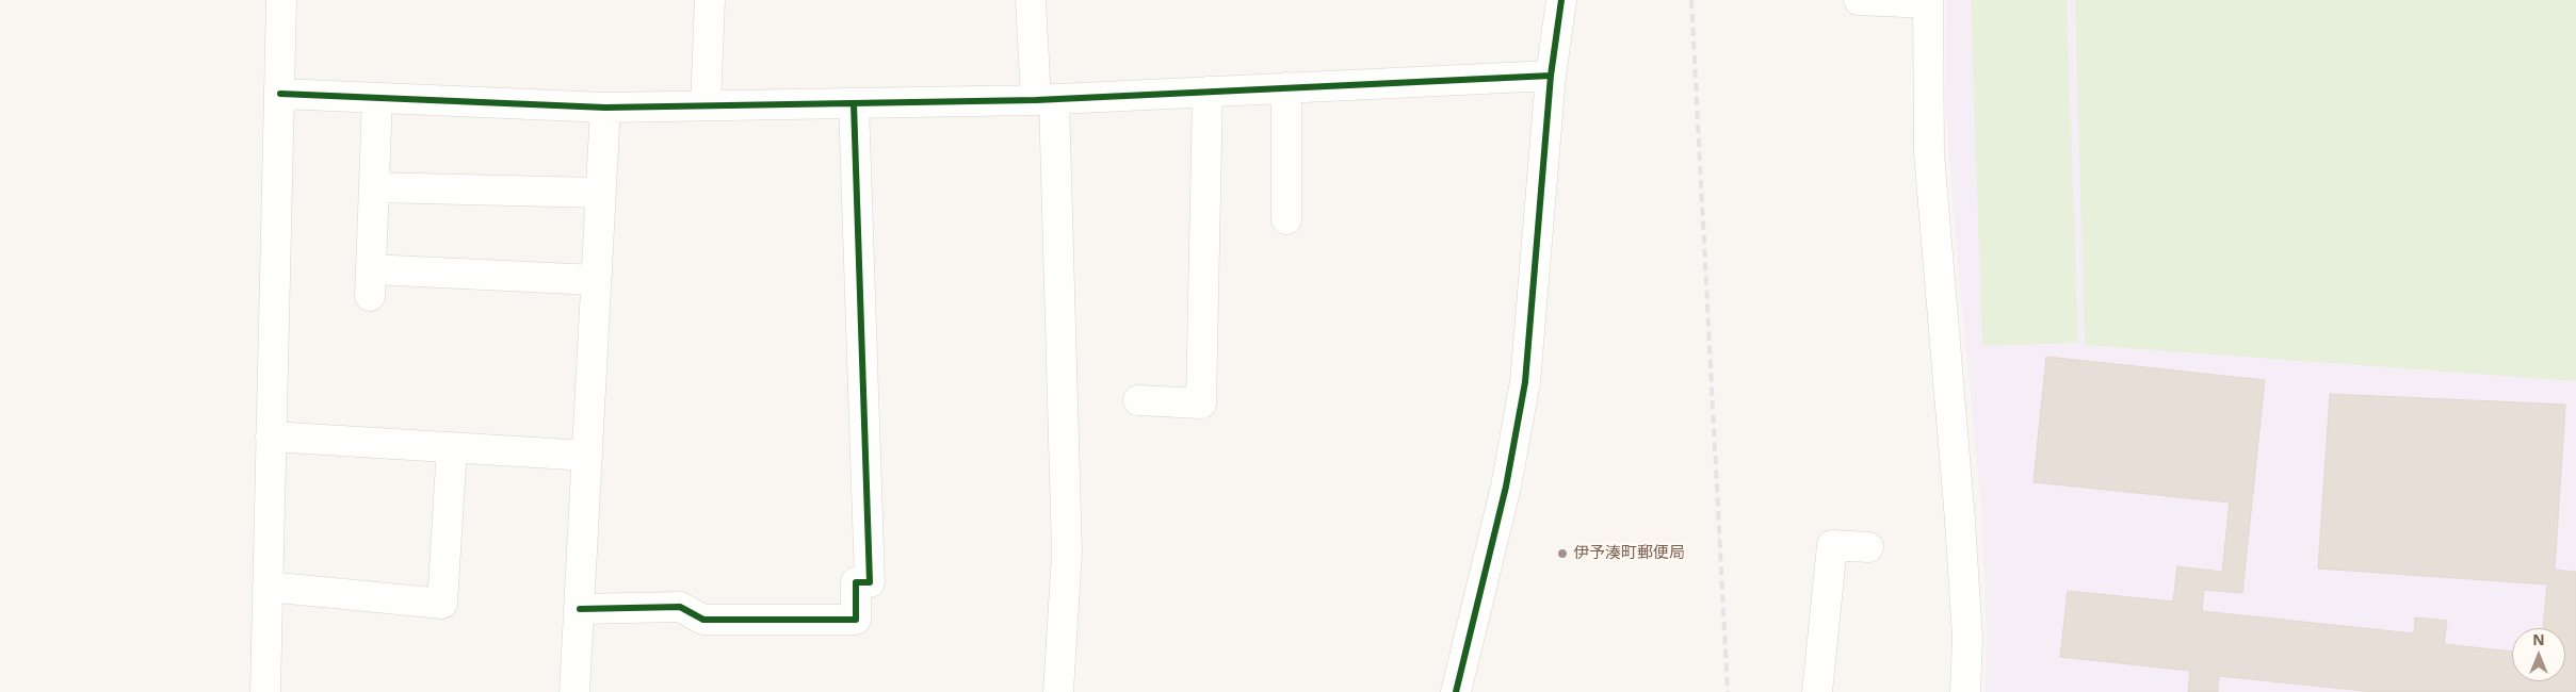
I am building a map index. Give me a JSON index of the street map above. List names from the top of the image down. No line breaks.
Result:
{"places":["伊予湊町郵便局"],"north":"top"}
